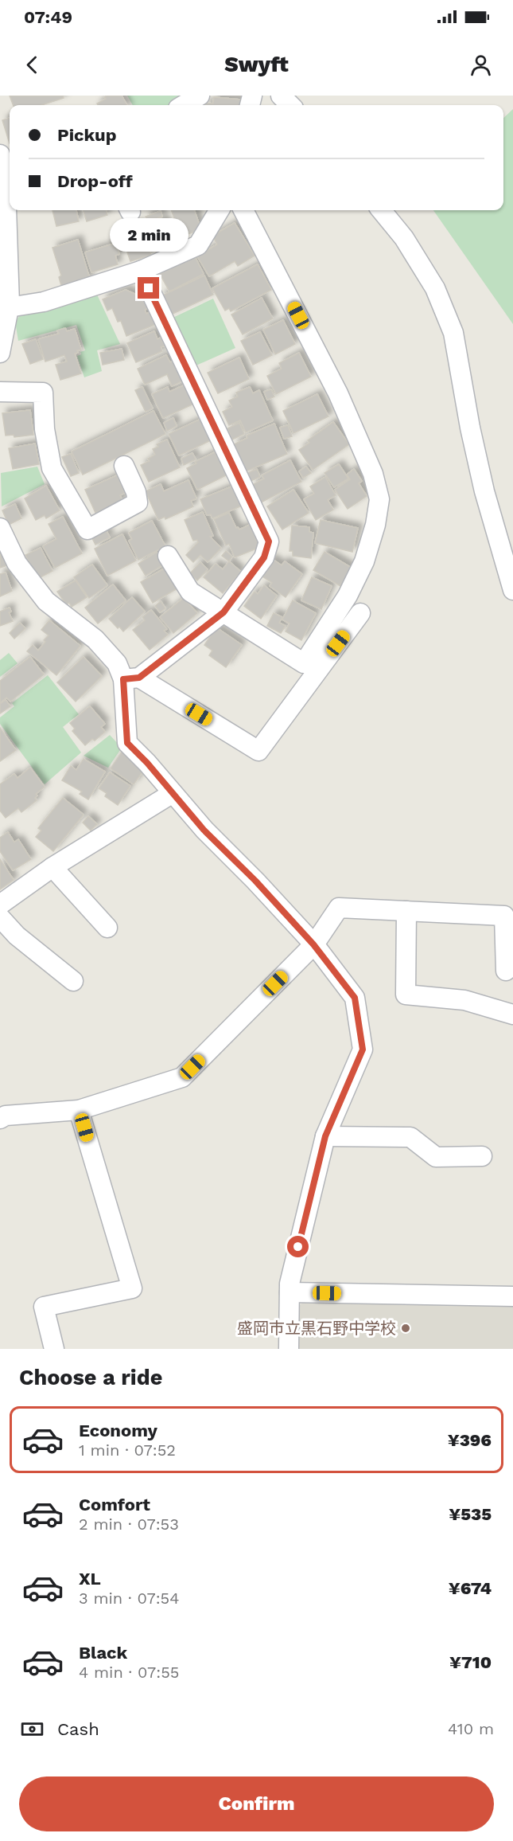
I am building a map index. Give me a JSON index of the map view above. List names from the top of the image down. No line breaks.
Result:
{"places":["盛岡市立黒石野中学校"],"page":{"status":"07:49","header":"Swyft","banner":["Pickup","Drop-off"],"bubble":"2 min","heading":"Choose a ride","list":[{"name":"Economy","note":"1 min · 07:52","value":"¥396"},{"name":"Comfort","note":"2 min · 07:53","value":"¥535"},{"name":"XL","note":"3 min · 07:54","value":"¥674"},{"name":"Black","note":"4 min · 07:55","value":"¥710"}],"pay":["Cash","410 m"],"buttons":"Confirm"}}
